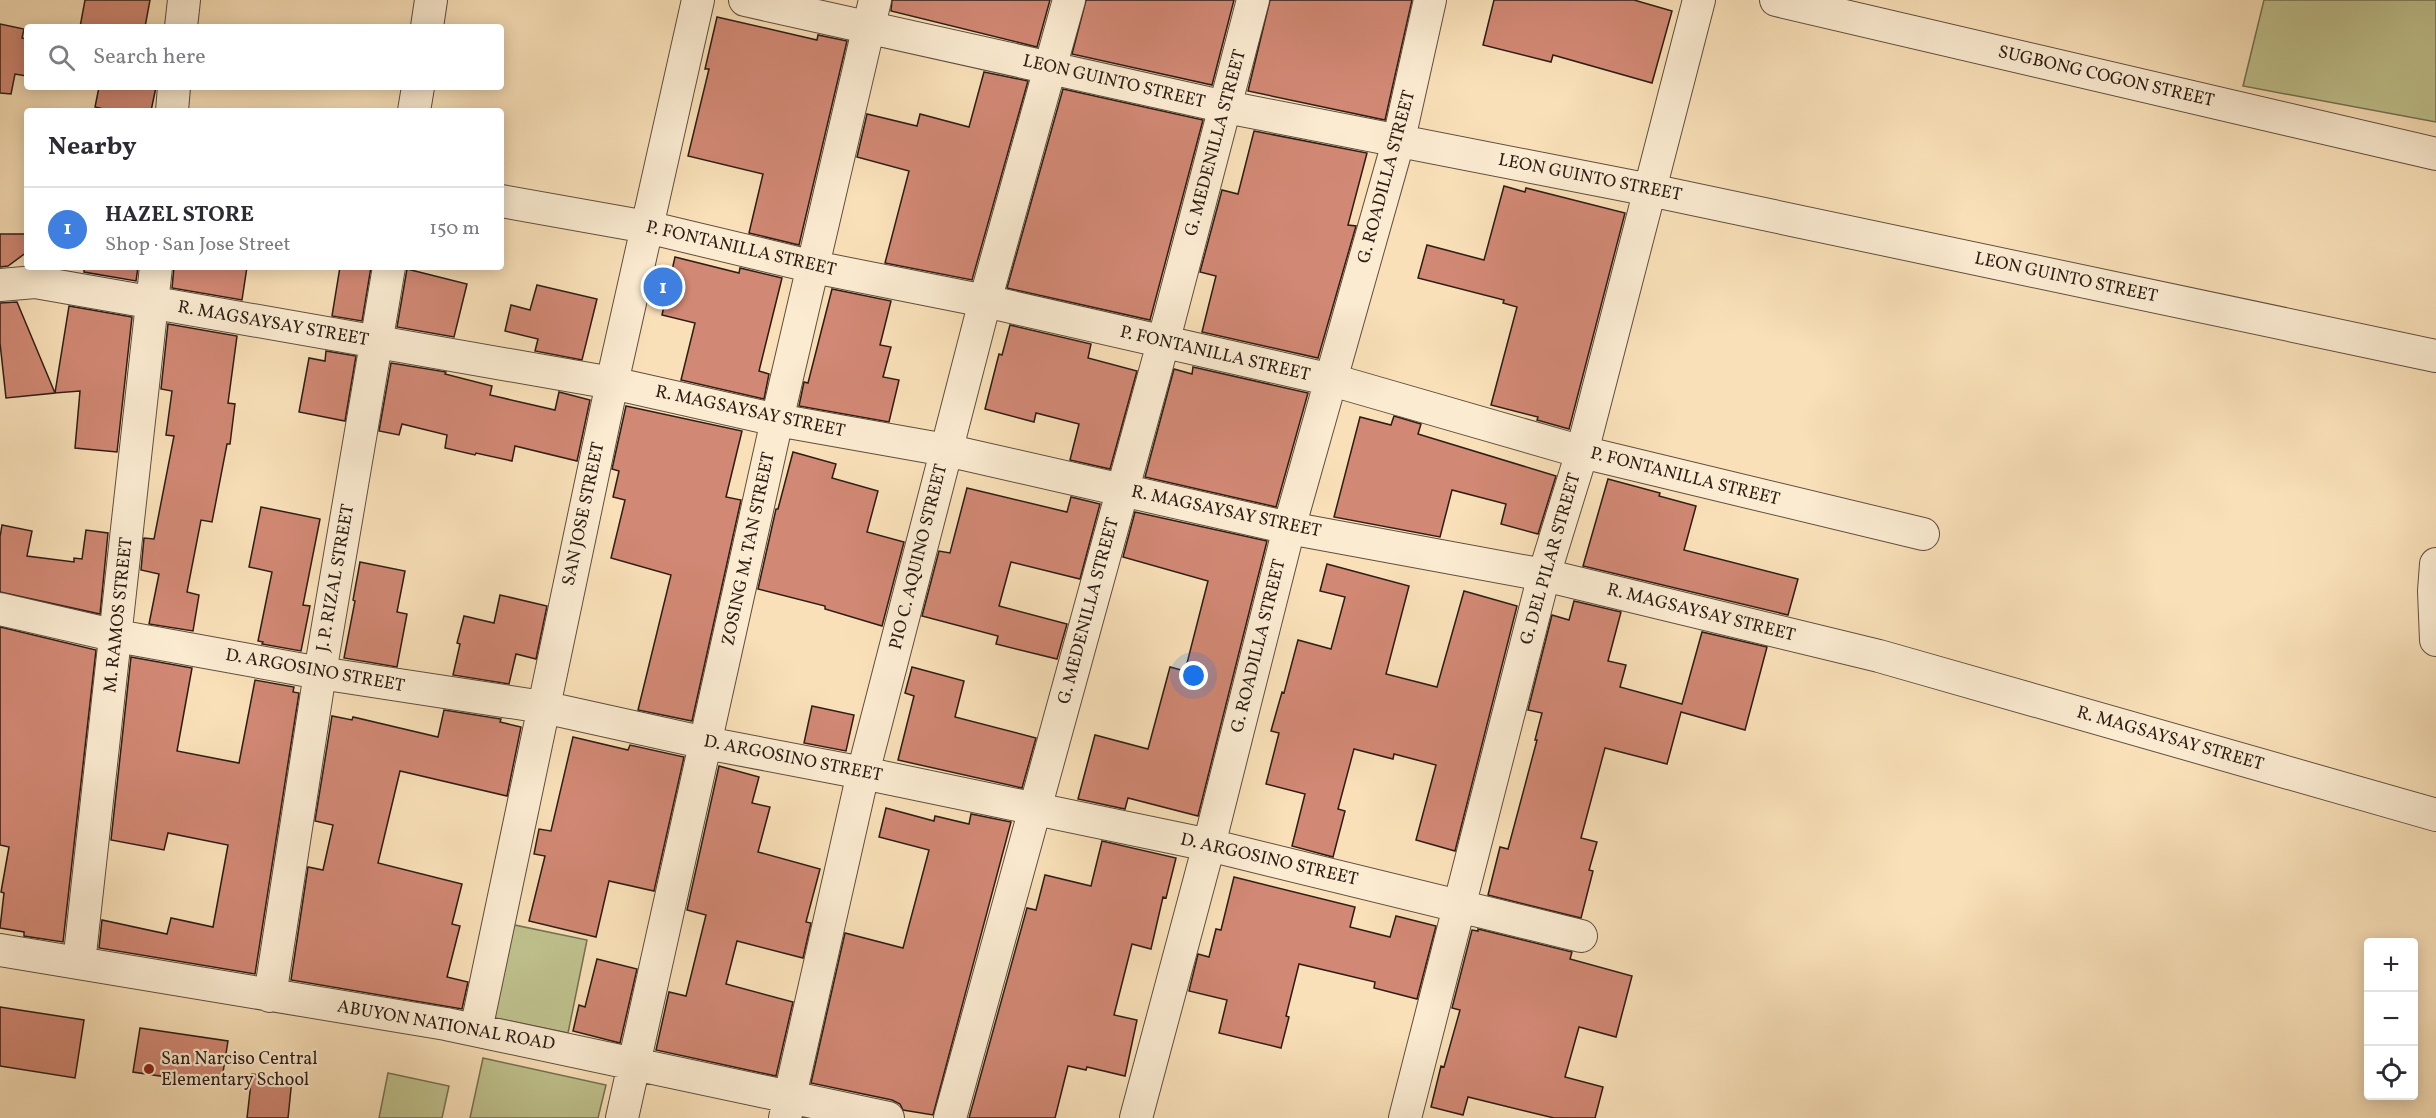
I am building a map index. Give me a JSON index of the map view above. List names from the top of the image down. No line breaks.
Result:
{"streets":{"street":["SUGBONG COGON STREET","LEON GUINTO STREET","G. MEDENILLA STREET","G. ROADILLA STREET","P. FONTANILLA STREET","R. MAGSAYSAY STREET","SAN JOSE STREET","ZOSING M. TAN STREET","PIO C. AQUINO STREET","G. DEL PILAR STREET","J. P. RIZAL STREET","M. RAMOS STREET","D. ARGOSINO STREET","ABUYON NATIONAL ROAD"]},"crossings":[["LEON GUINTO STREET","G. MEDENILLA STREET"],["LEON GUINTO STREET","G. ROADILLA STREET"],["LEON GUINTO STREET","ZOSING M. TAN STREET"],["LEON GUINTO STREET","PIO C. AQUINO STREET"],["LEON GUINTO STREET","G. DEL PILAR STREET"],["G. MEDENILLA STREET","P. FONTANILLA STREET"],["G. MEDENILLA STREET","R. MAGSAYSAY STREET"],["G. MEDENILLA STREET","D. ARGOSINO STREET"],["G. ROADILLA STREET","P. FONTANILLA STREET"],["G. ROADILLA STREET","R. MAGSAYSAY STREET"],["G. ROADILLA STREET","D. ARGOSINO STREET"],["P. FONTANILLA STREET","SAN JOSE STREET"],["P. FONTANILLA STREET","ZOSING M. TAN STREET"],["P. FONTANILLA STREET","PIO C. AQUINO STREET"],["P. FONTANILLA STREET","G. DEL PILAR STREET"],["R. MAGSAYSAY STREET","SAN JOSE STREET"],["R. MAGSAYSAY STREET","ZOSING M. TAN STREET"],["R. MAGSAYSAY STREET","PIO C. AQUINO STREET"],["R. MAGSAYSAY STREET","G. DEL PILAR STREET"],["R. MAGSAYSAY STREET","J. P. RIZAL STREET"],["R. MAGSAYSAY STREET","M. RAMOS STREET"],["SAN JOSE STREET","D. ARGOSINO STREET"],["SAN JOSE STREET","ABUYON NATIONAL ROAD"],["ZOSING M. TAN STREET","D. ARGOSINO STREET"],["ZOSING M. TAN STREET","ABUYON NATIONAL ROAD"],["PIO C. AQUINO STREET","D. ARGOSINO STREET"],["PIO C. AQUINO STREET","ABUYON NATIONAL ROAD"],["G. DEL PILAR STREET","D. ARGOSINO STREET"],["J. P. RIZAL STREET","D. ARGOSINO STREET"],["J. P. RIZAL STREET","ABUYON NATIONAL ROAD"],["M. RAMOS STREET","D. ARGOSINO STREET"],["M. RAMOS STREET","ABUYON NATIONAL ROAD"]],"places":["San Narciso Central Elementary School"],"page":{"search":"Search here","heading":"Nearby","list":[{"mark":"1","name":"HAZEL STORE","note":"Shop · San Jose Street","value":"150 m"}],"pins":"1","map_buttons":["+","−"]}}
